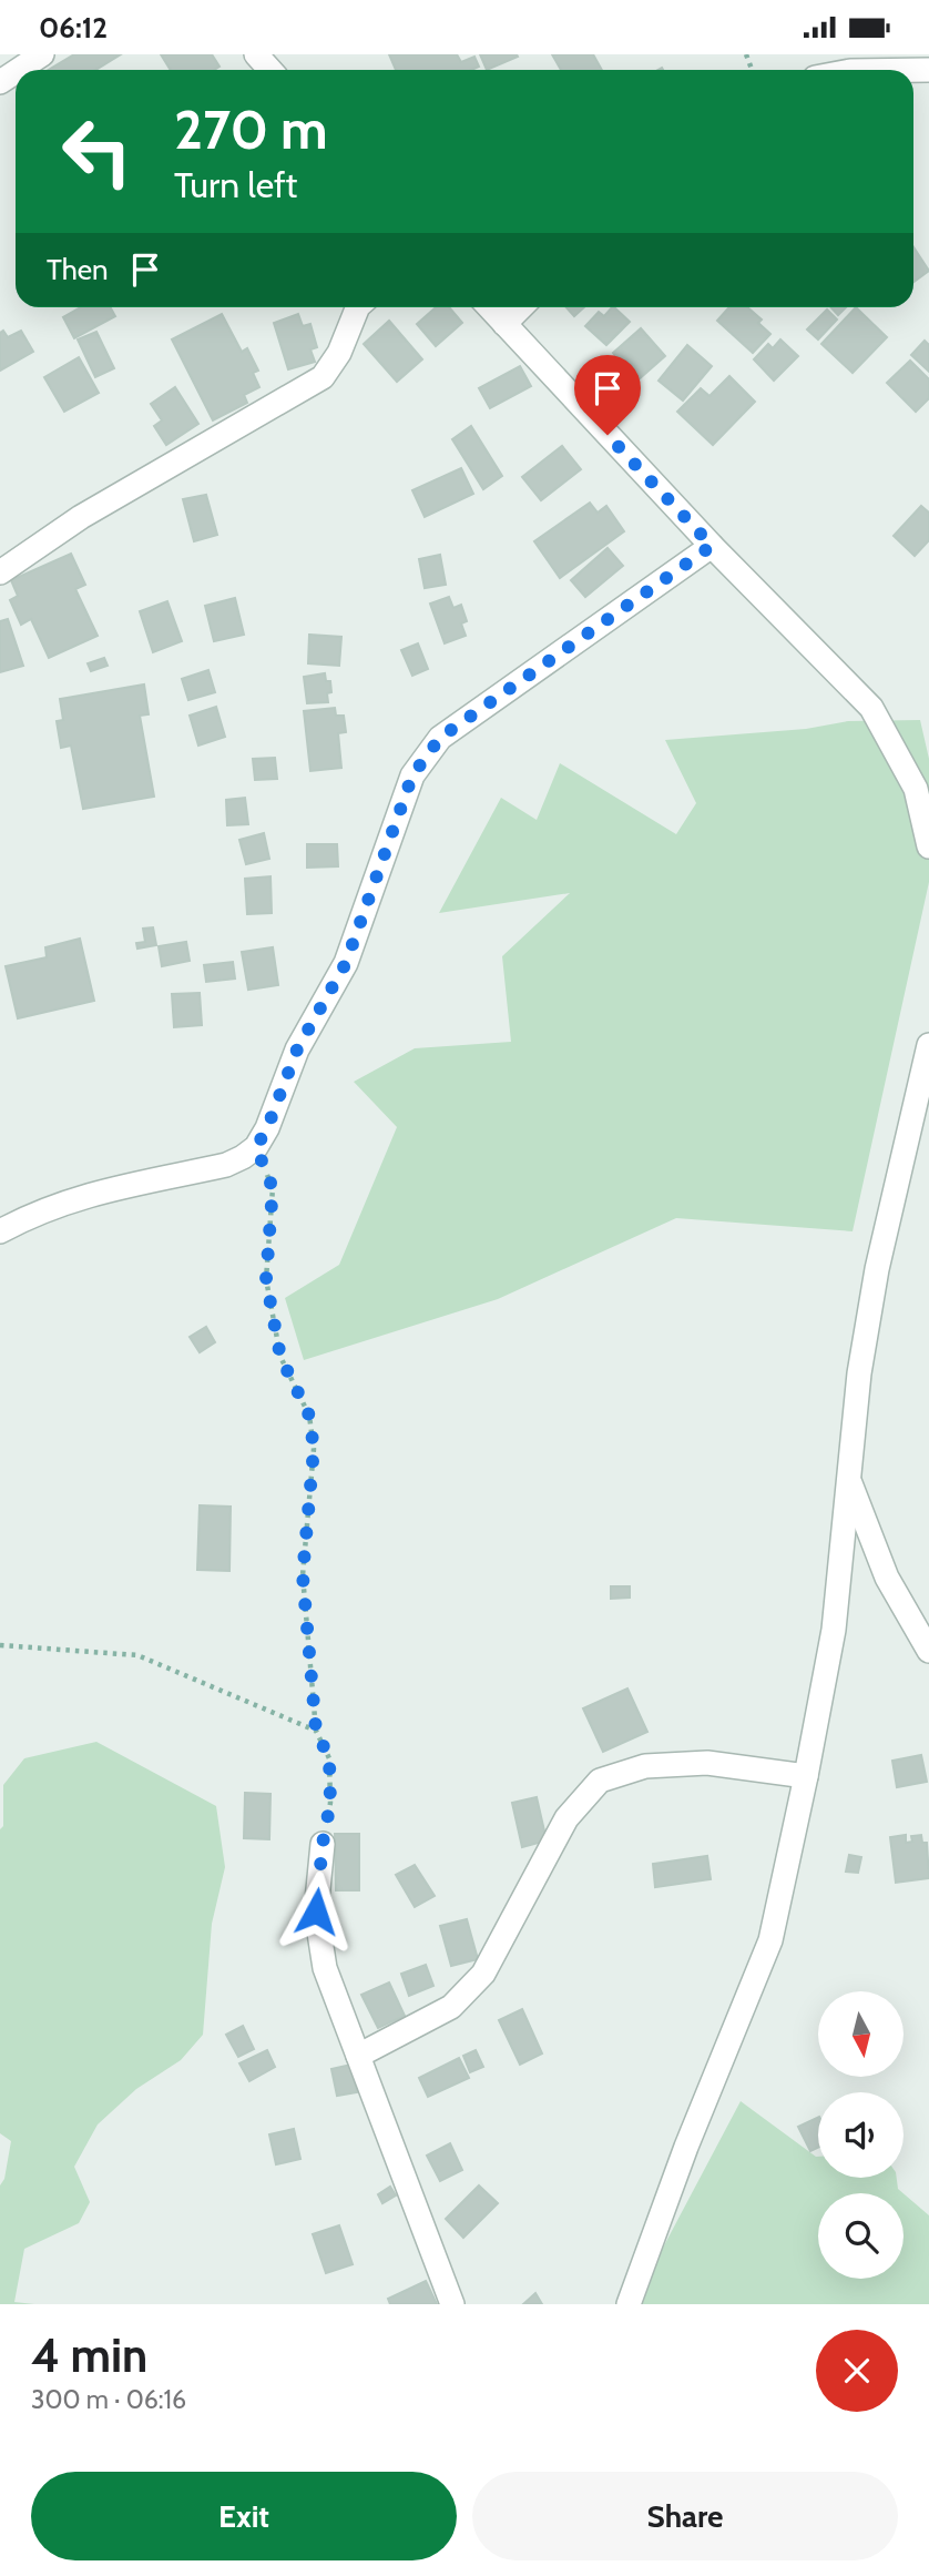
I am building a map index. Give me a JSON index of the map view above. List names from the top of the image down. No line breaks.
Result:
{"north":"bottom","page":{"status":"06:12","turn":["270 m","Turn left"],"then":"Then","heading":["4 min","300 m · 06:16"],"buttons":["Exit","Share"]}}
